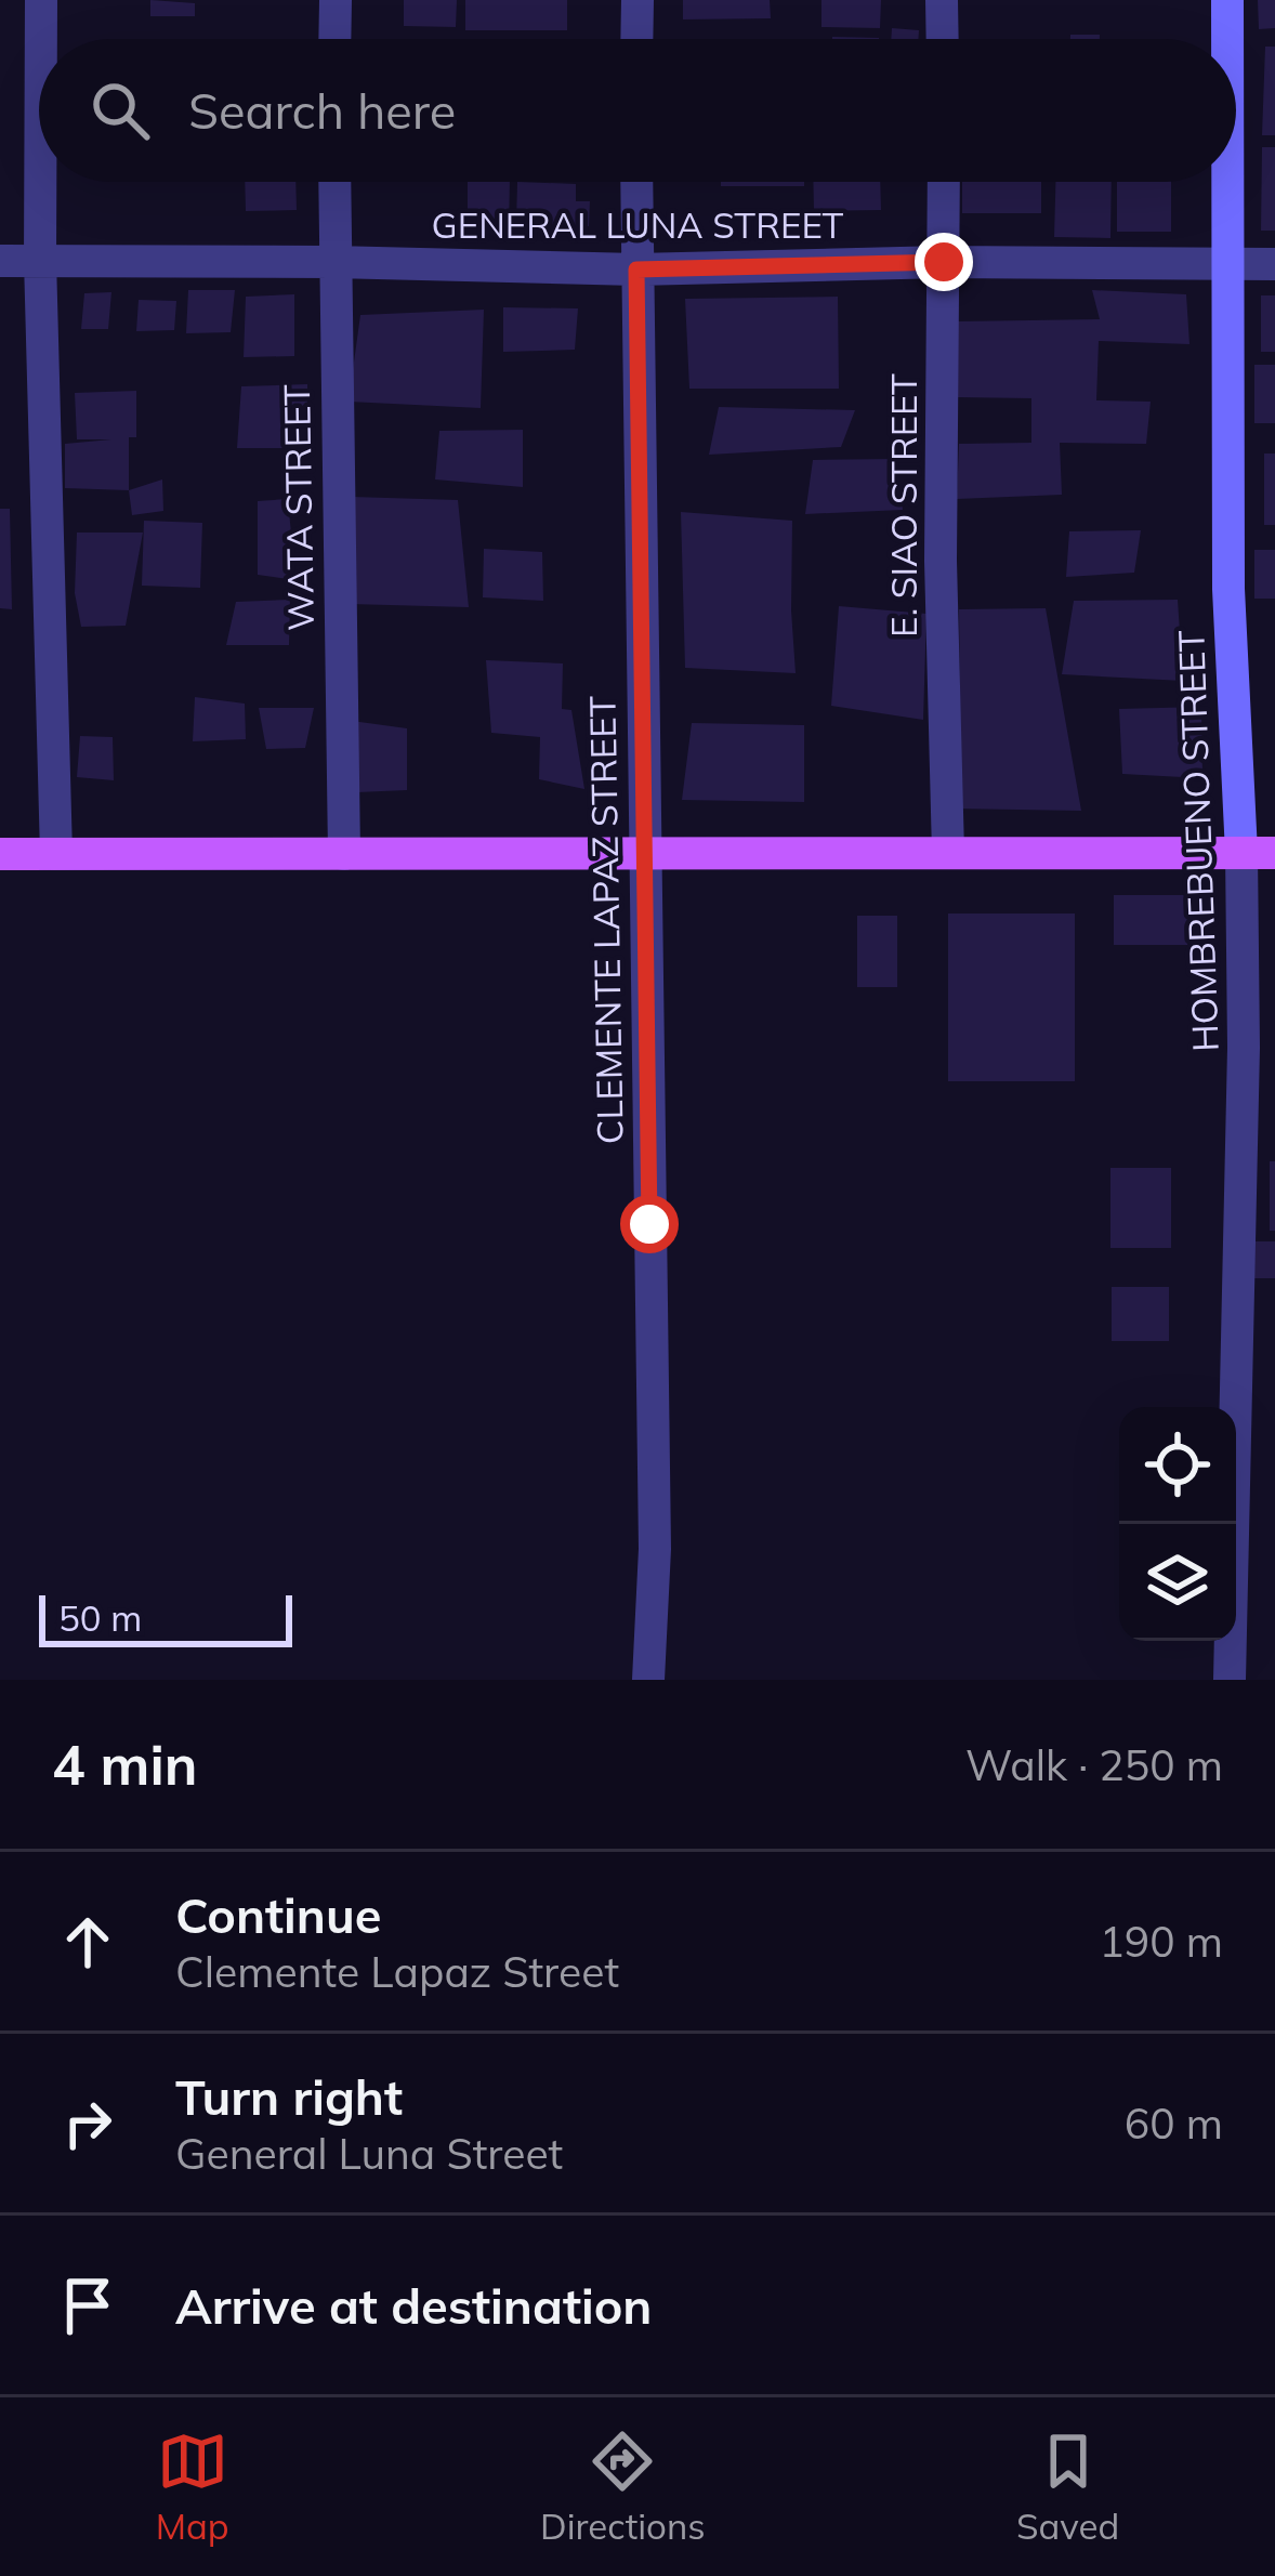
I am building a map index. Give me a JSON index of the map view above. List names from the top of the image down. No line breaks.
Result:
{"streets":{"street":["GENERAL LUNA STREET","E. SIAO STREET","WATA STREET","HOMBREBUENO STREET","CLEMENTE LAPAZ STREET"]},"crossings":[["GENERAL LUNA STREET","E. SIAO STREET"],["GENERAL LUNA STREET","WATA STREET"],["GENERAL LUNA STREET","HOMBREBUENO STREET"],["GENERAL LUNA STREET","CLEMENTE LAPAZ STREET"]],"scale_bar":"50 m","page":{"search":"Search here","scale":"50 m","heading":["4 min","Walk · 250 m"],"list":[["Continue","Clemente Lapaz Street","190 m"],["Turn right","General Luna Street","60 m"],"Arrive at destination"],"nav":["Map","Directions","Saved"]}}
